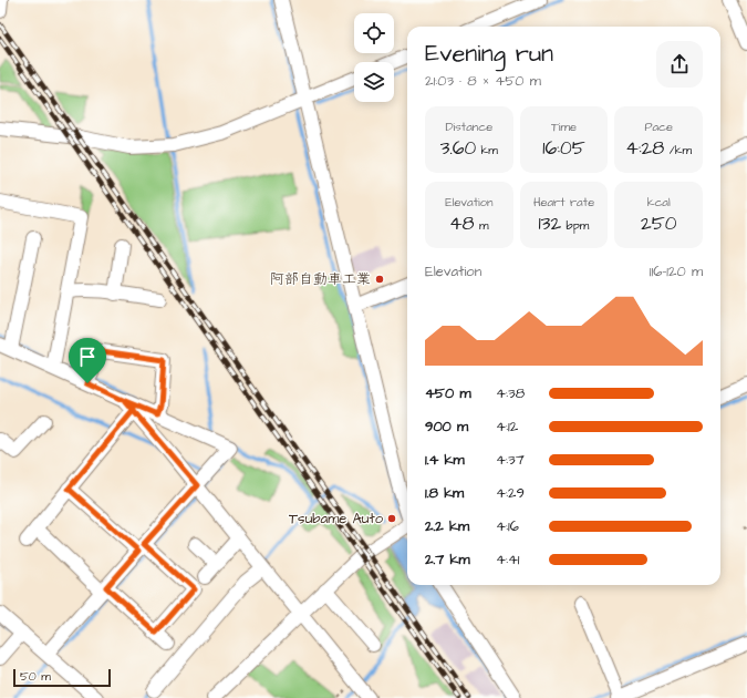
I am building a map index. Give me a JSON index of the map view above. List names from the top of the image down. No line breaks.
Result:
{"places":["阿部自動車工業","Tsubame Auto"],"scale_bar":"50 m","page":{"heading":["Evening run","21:03 · 8 × 450 m"],"stats":[["Distance","3.60 km"],["Time","16:05"],["Pace","4:28 /km"],["Elevation","48 m"],["Heart rate","132 bpm"],["kcal","250"]],"chart":["Elevation","116–120 m"],"list":[{"name":"450 m","note":"4:38"},{"name":"900 m","note":"4:12"},{"name":"1.4 km","note":"4:37"},{"name":"1.8 km","note":"4:29"},{"name":"2.2 km","note":"4:16"},{"name":"2.7 km","note":"4:41"}],"scale":"50 m"}}
